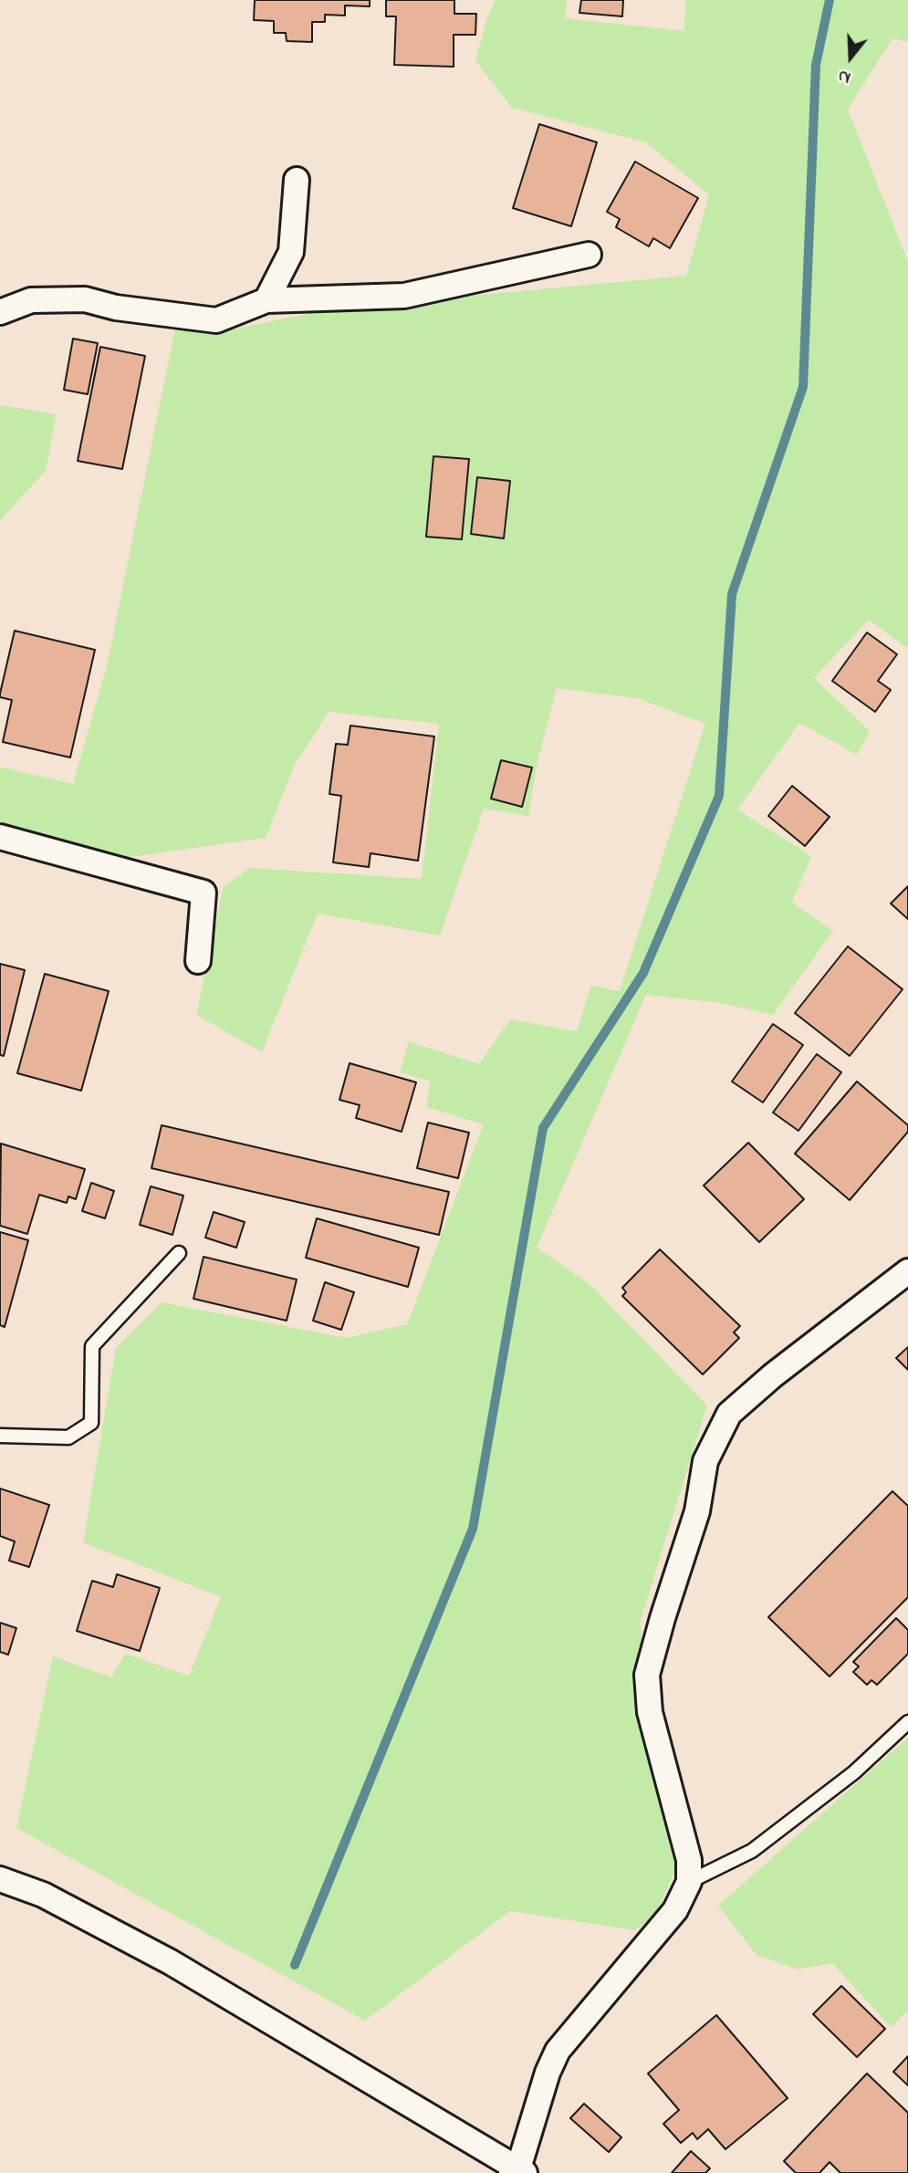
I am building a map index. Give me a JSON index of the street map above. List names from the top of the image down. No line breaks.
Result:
{"north":"bottom"}
